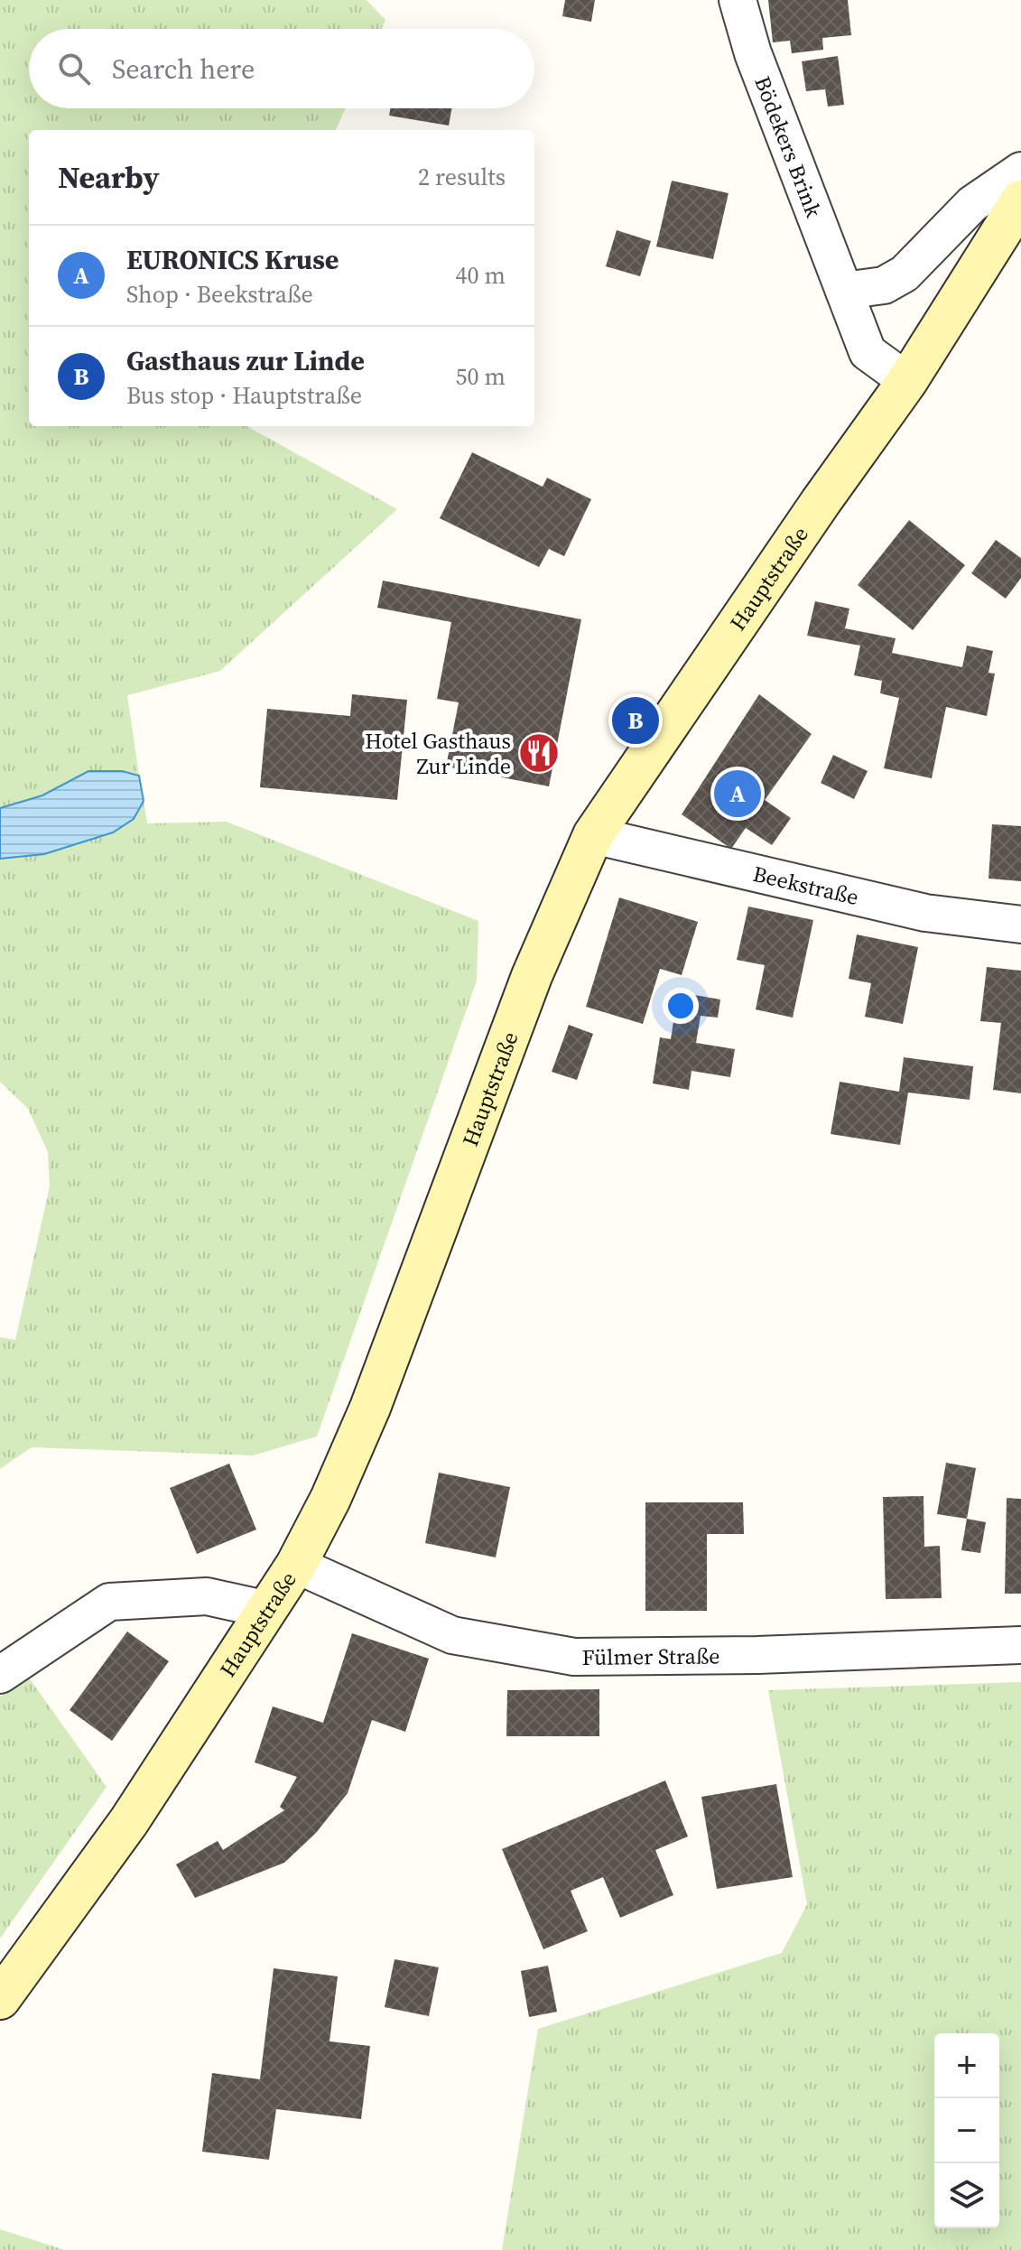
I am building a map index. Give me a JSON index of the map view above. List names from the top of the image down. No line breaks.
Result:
{"streets":{"main road":["Hauptstraße"],"street":["Bödekers Brink","Beekstraße","Fülmer Straße"]},"crossings":[["Bödekers Brink","Hauptstraße"],["Hauptstraße","Beekstraße"],["Hauptstraße","Fülmer Straße"]],"places":{"restaurant":["Hotel Gasthaus Zur Linde"]},"page":{"search":"Search here","heading":["Nearby","2 results"],"list":[{"mark":"A","name":"EURONICS Kruse","note":"Shop · Beekstraße","value":"40 m"},{"mark":"B","name":"Gasthaus zur Linde","note":"Bus stop · Hauptstraße","value":"50 m"}],"pins":["B","A"],"map_buttons":["+","−"]}}
